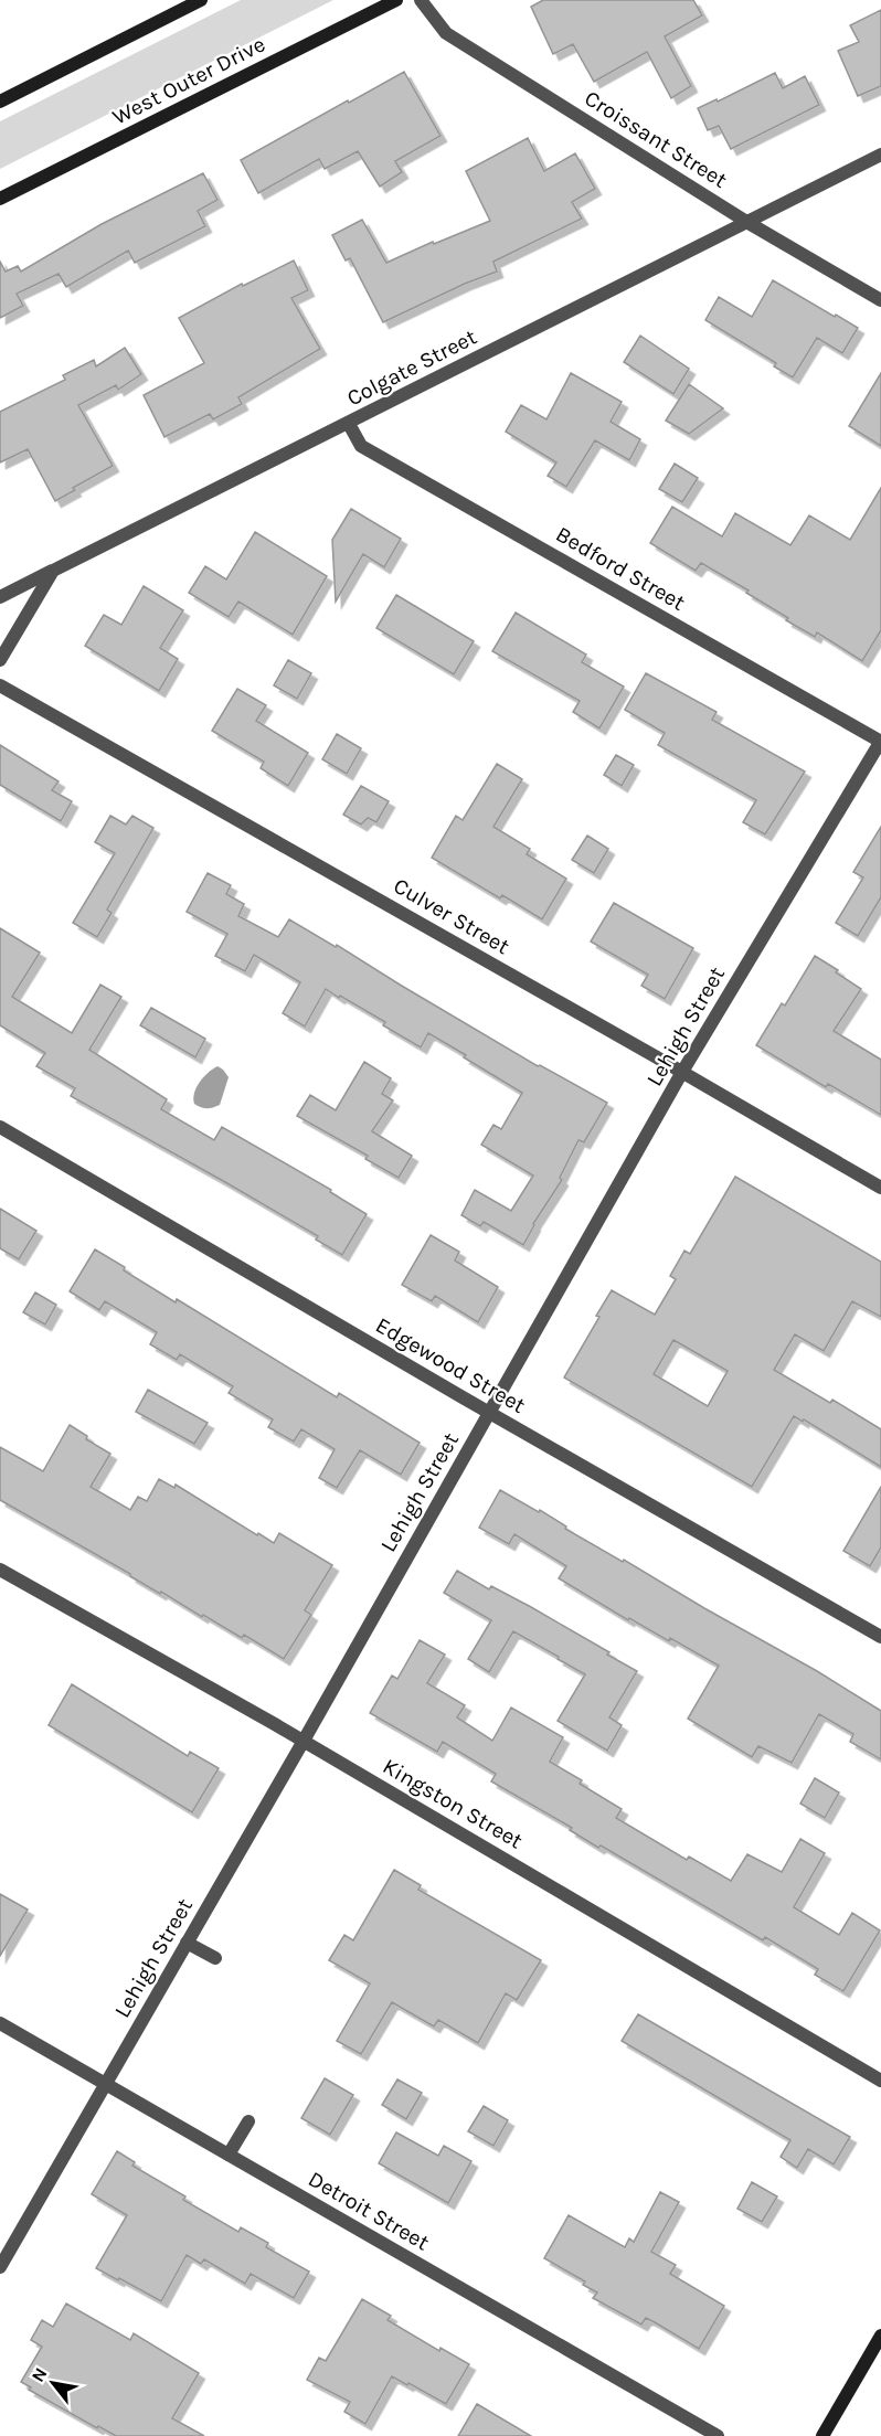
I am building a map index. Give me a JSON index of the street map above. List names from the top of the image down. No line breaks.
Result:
{"streets":{"main road":["West Outer Drive"],"street":["Croissant Street","Colgate Street","Bedford Street","Culver Street","Lehigh Street","Edgewood Street","Kingston Street","Detroit Street"]},"crossings":[["Croissant Street","Colgate Street"],["Colgate Street","Bedford Street"],["Bedford Street","Lehigh Street"],["Culver Street","Lehigh Street"],["Lehigh Street","Edgewood Street"],["Lehigh Street","Kingston Street"],["Lehigh Street","Detroit Street"]],"north":"top left"}
